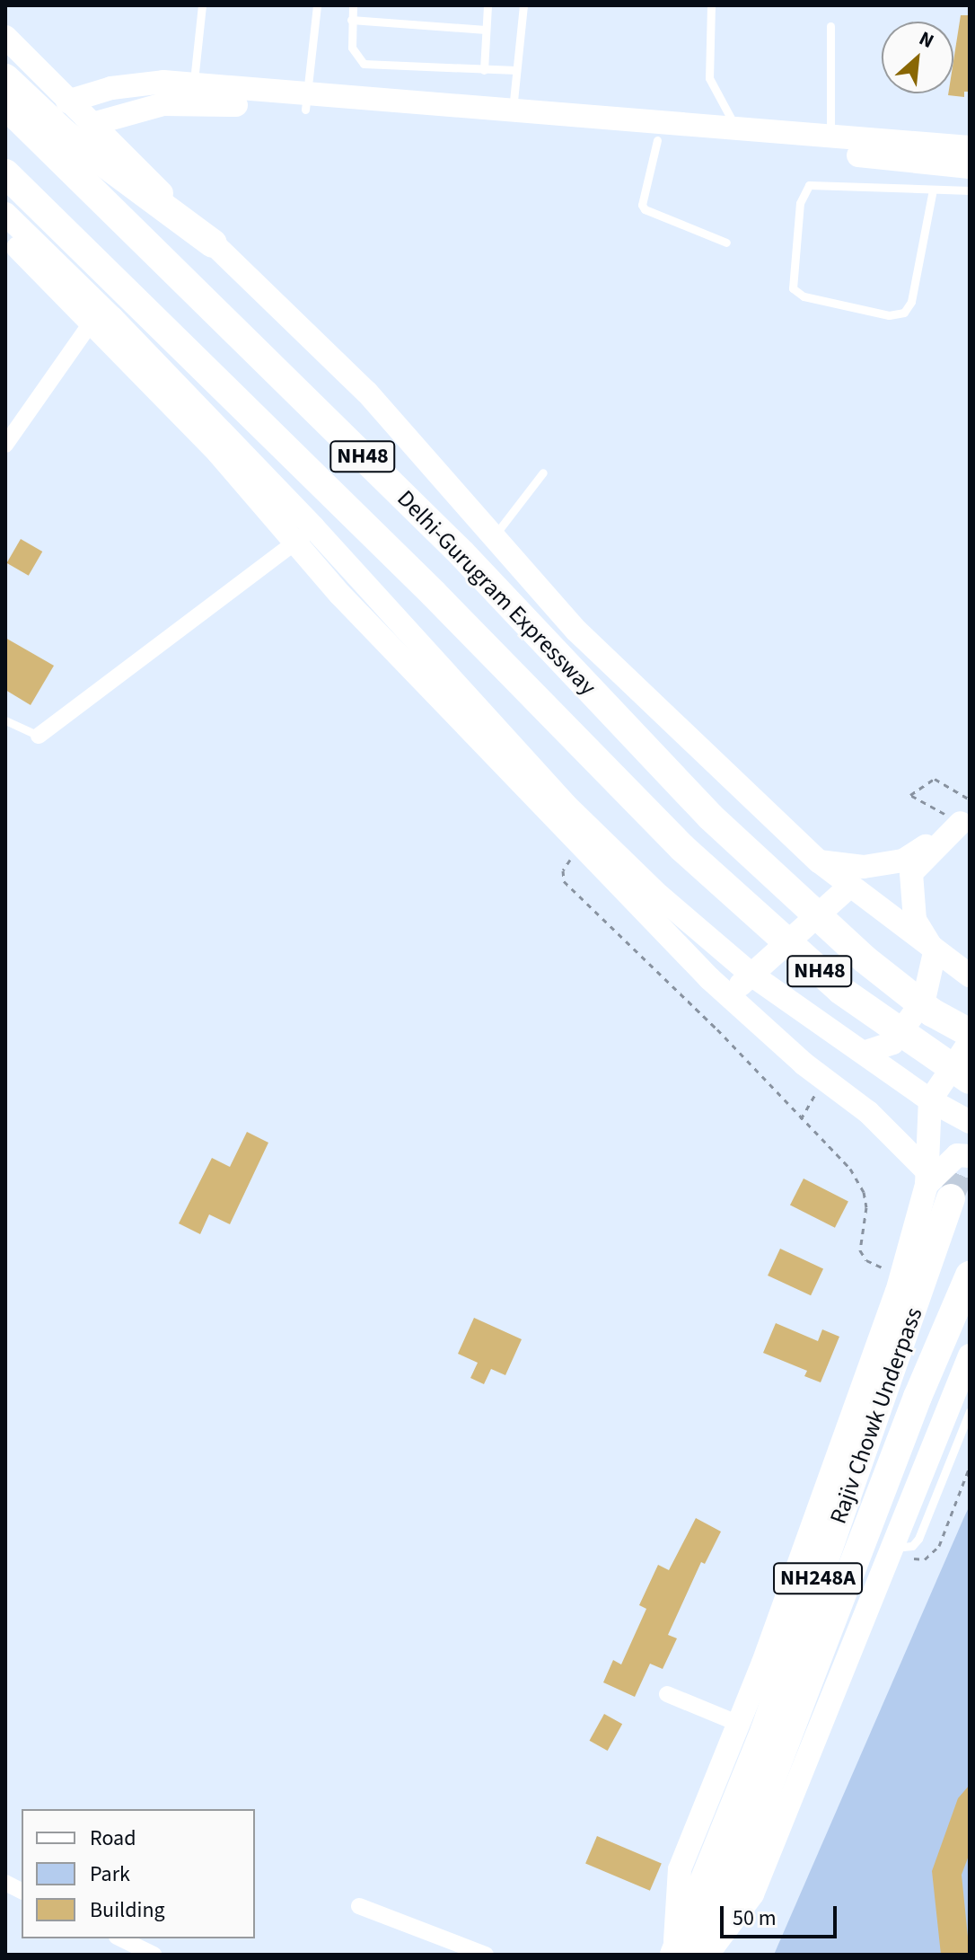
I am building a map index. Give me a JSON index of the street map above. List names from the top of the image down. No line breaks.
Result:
{"streets":{"highway":["NH48","Delhi-Gurugram Expressway","Rajiv Chowk Underpass","NH248A"]},"legend":["Road","Park","Building"],"scale_bar":"50 m","north":"top right"}
